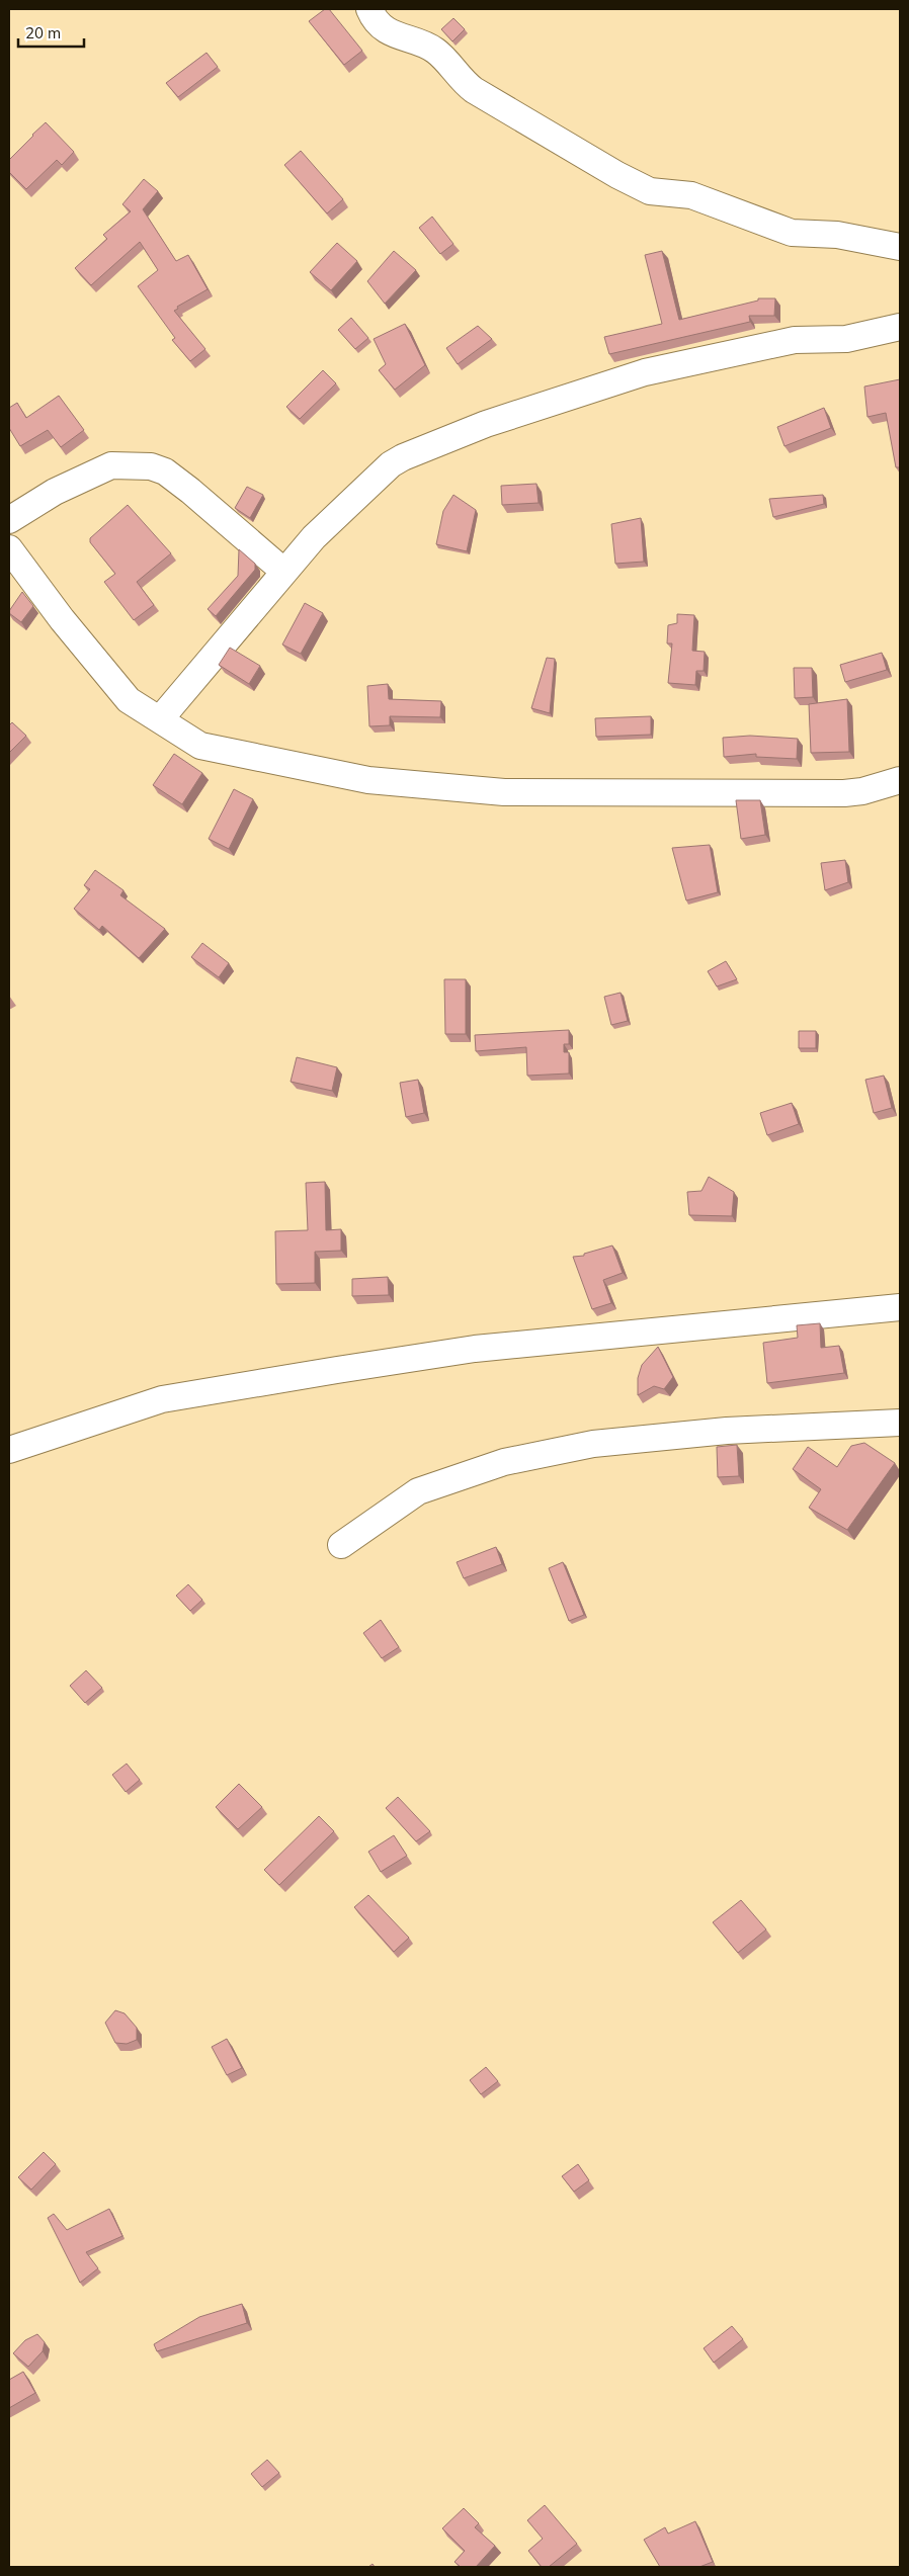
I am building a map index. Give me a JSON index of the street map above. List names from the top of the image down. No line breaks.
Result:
{"scale_bar":"20 m"}
